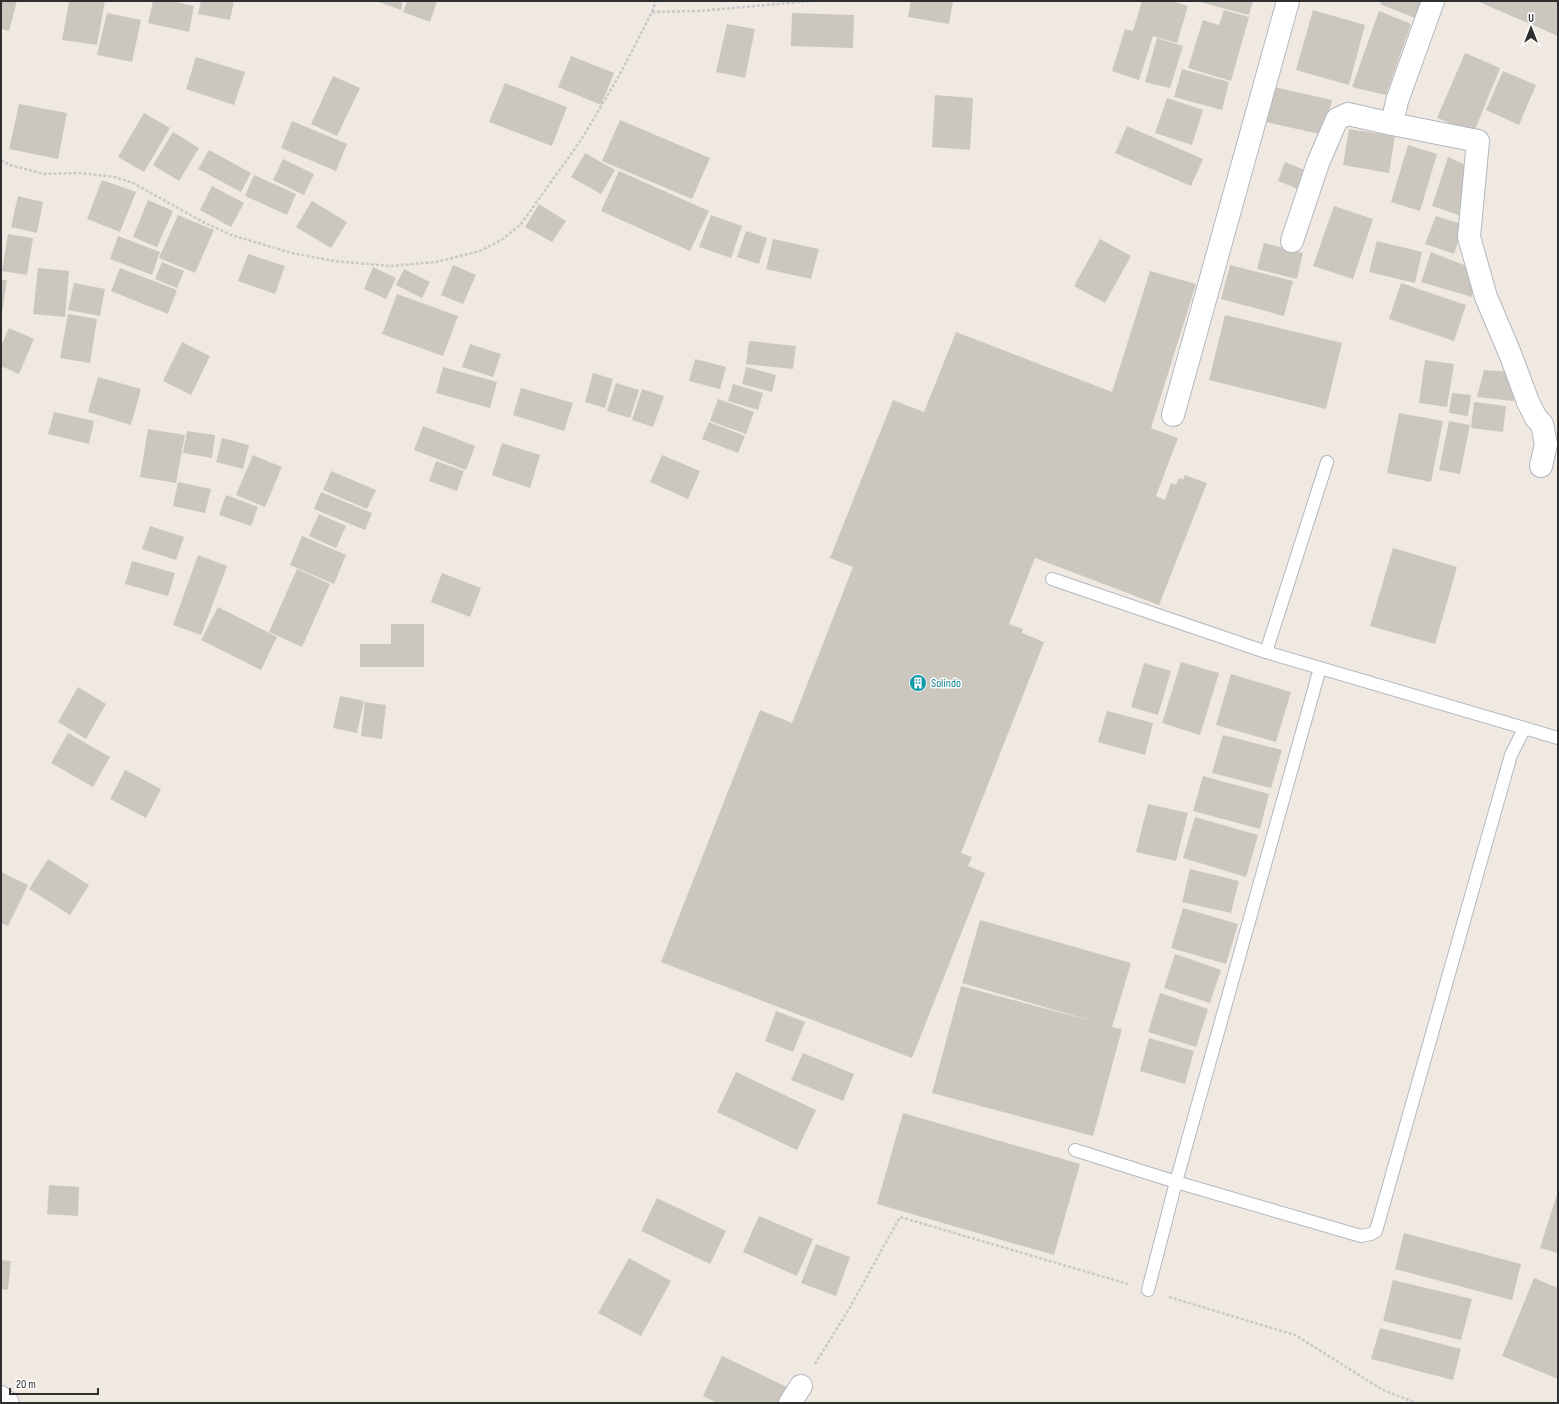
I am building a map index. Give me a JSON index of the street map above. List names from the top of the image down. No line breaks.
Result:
{"places":{"building":["Solindo"]},"scale_bar":"20 m","north":"top"}
